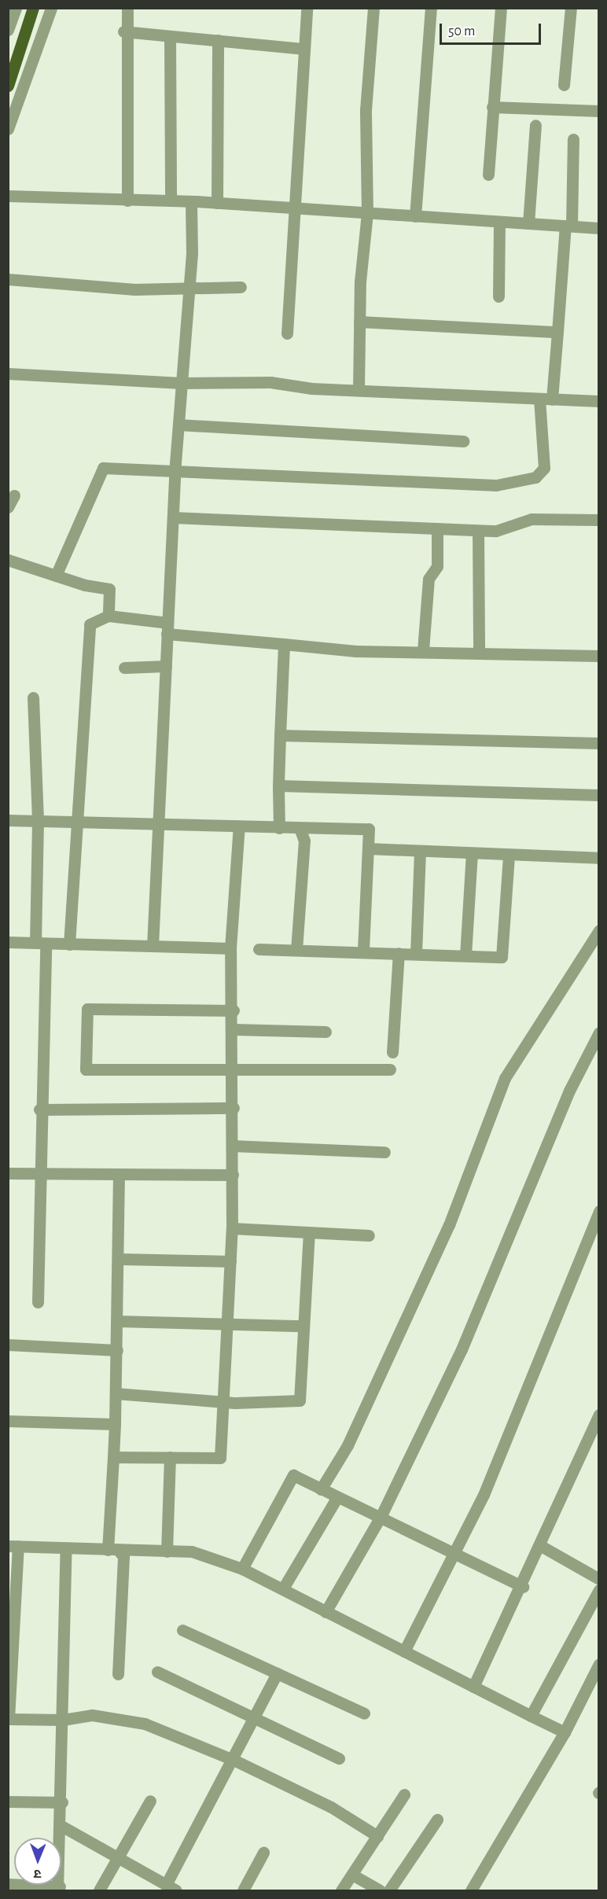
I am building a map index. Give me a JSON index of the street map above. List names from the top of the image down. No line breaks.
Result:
{"scale_bar":"50 m","north":"bottom"}
